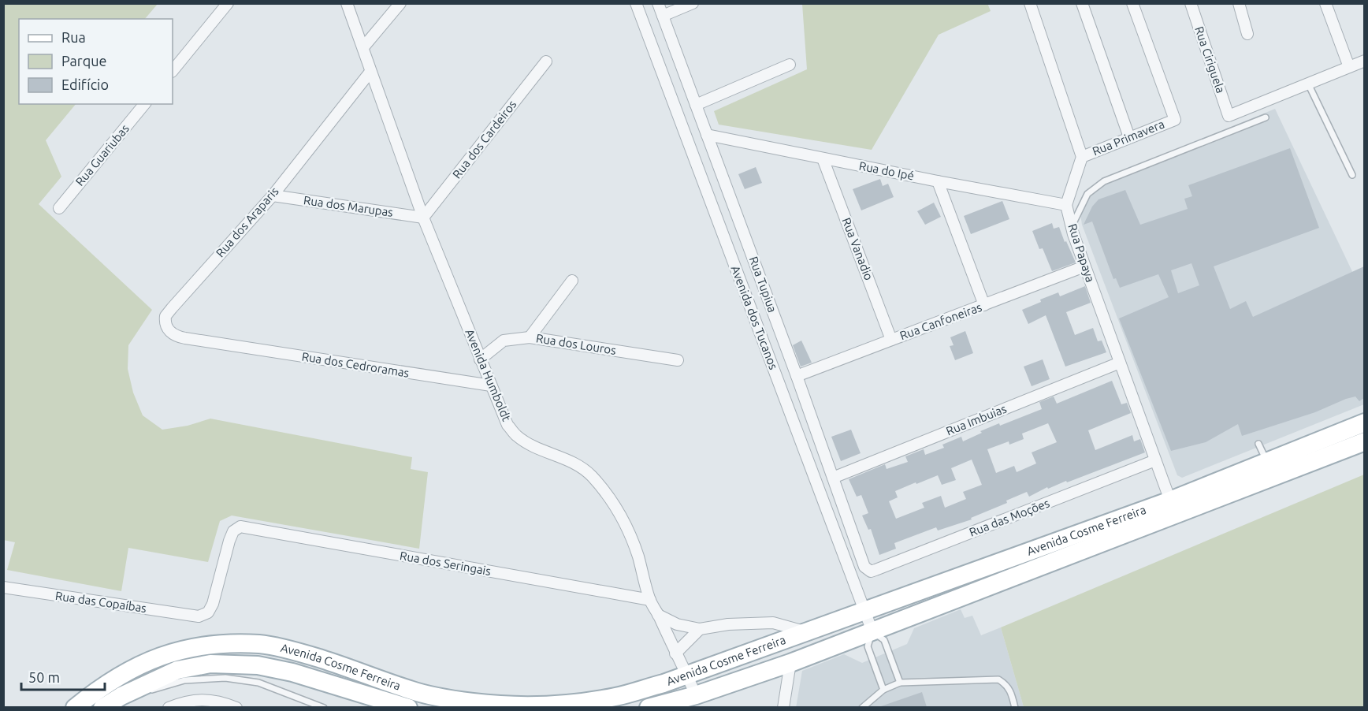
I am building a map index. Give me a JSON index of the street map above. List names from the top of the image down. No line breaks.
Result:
{"streets":{"main road":["Avenida Cosme Ferreira"],"street":["Rua Ciriguela","Rua Primavera","Rua dos Cardeiros","Rua Guariubas","Rua do Ipé","Rua dos Marupas","Rua dos Araparis","Rua Vanadio","Rua Papaya","Rua Tupiua","Avenida dos Tucanos","Rua Canfoneiras","Rua dos Louros","Rua dos Cedroramas","Avenida Humboldt","Rua Imbuias","Rua das Moções","Rua dos Seringais","Rua das Copaíbas"]},"crossings":[["Rua dos Cardeiros","Rua dos Marupas"],["Rua dos Cardeiros","Avenida Humboldt"],["Rua do Ipé","Rua Vanadio"],["Rua do Ipé","Rua Papaya"],["Rua do Ipé","Rua Tupiua"],["Rua dos Marupas","Rua dos Araparis"],["Rua dos Marupas","Avenida Humboldt"],["Rua dos Araparis","Rua dos Cedroramas"],["Rua dos Araparis","Avenida Humboldt"],["Rua Vanadio","Rua Canfoneiras"],["Rua Papaya","Rua Canfoneiras"],["Rua Papaya","Rua Imbuias"],["Rua Papaya","Rua das Moções"],["Rua Papaya","Avenida Cosme Ferreira"],["Rua Tupiua","Rua Canfoneiras"],["Rua Tupiua","Rua Imbuias"],["Rua Tupiua","Rua das Moções"],["Avenida dos Tucanos","Avenida Cosme Ferreira"],["Rua dos Louros","Avenida Humboldt"],["Rua dos Cedroramas","Avenida Humboldt"],["Avenida Humboldt","Avenida Cosme Ferreira"],["Avenida Humboldt","Rua dos Seringais"],["Rua dos Seringais","Rua das Copaíbas"]],"legend":["Rua","Parque","Edifício"],"scale_bar":"50 m"}
